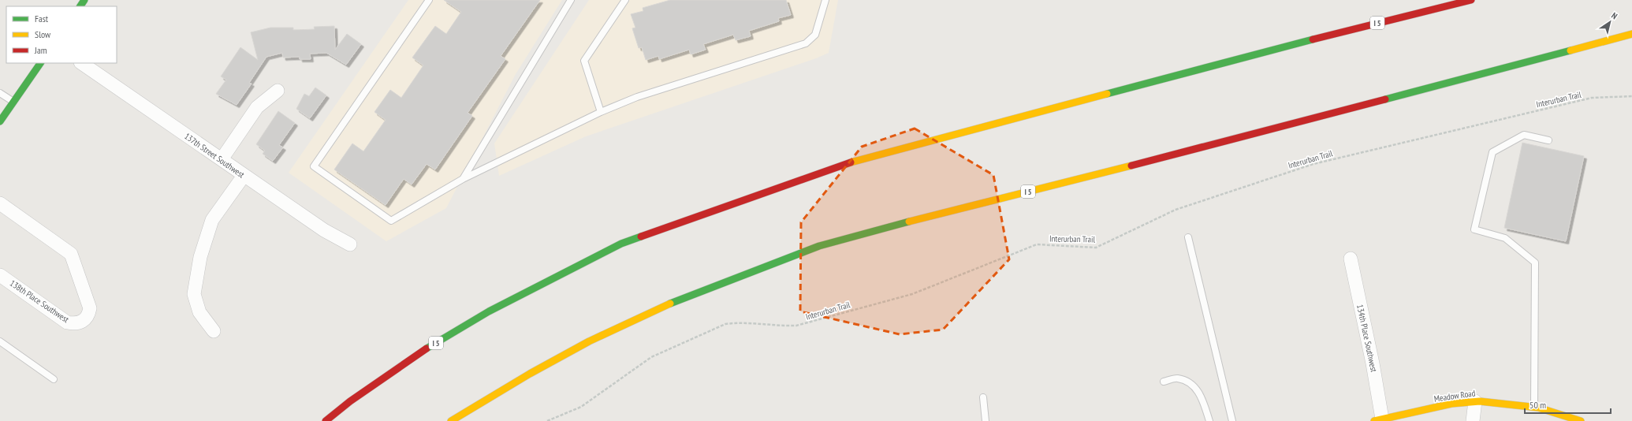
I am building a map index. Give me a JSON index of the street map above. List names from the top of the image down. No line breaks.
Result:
{"streets":{"main road":["I 5","Meadow Road"],"street":["137th Street Southwest","138th Place Southwest","134th Place Southwest"],"path":["Interurban Trail"]},"crossings":[["134th Place Southwest","Meadow Road"]],"legend":["Fast","Slow","Jam"],"scale_bar":"50 m","north":"top right"}
